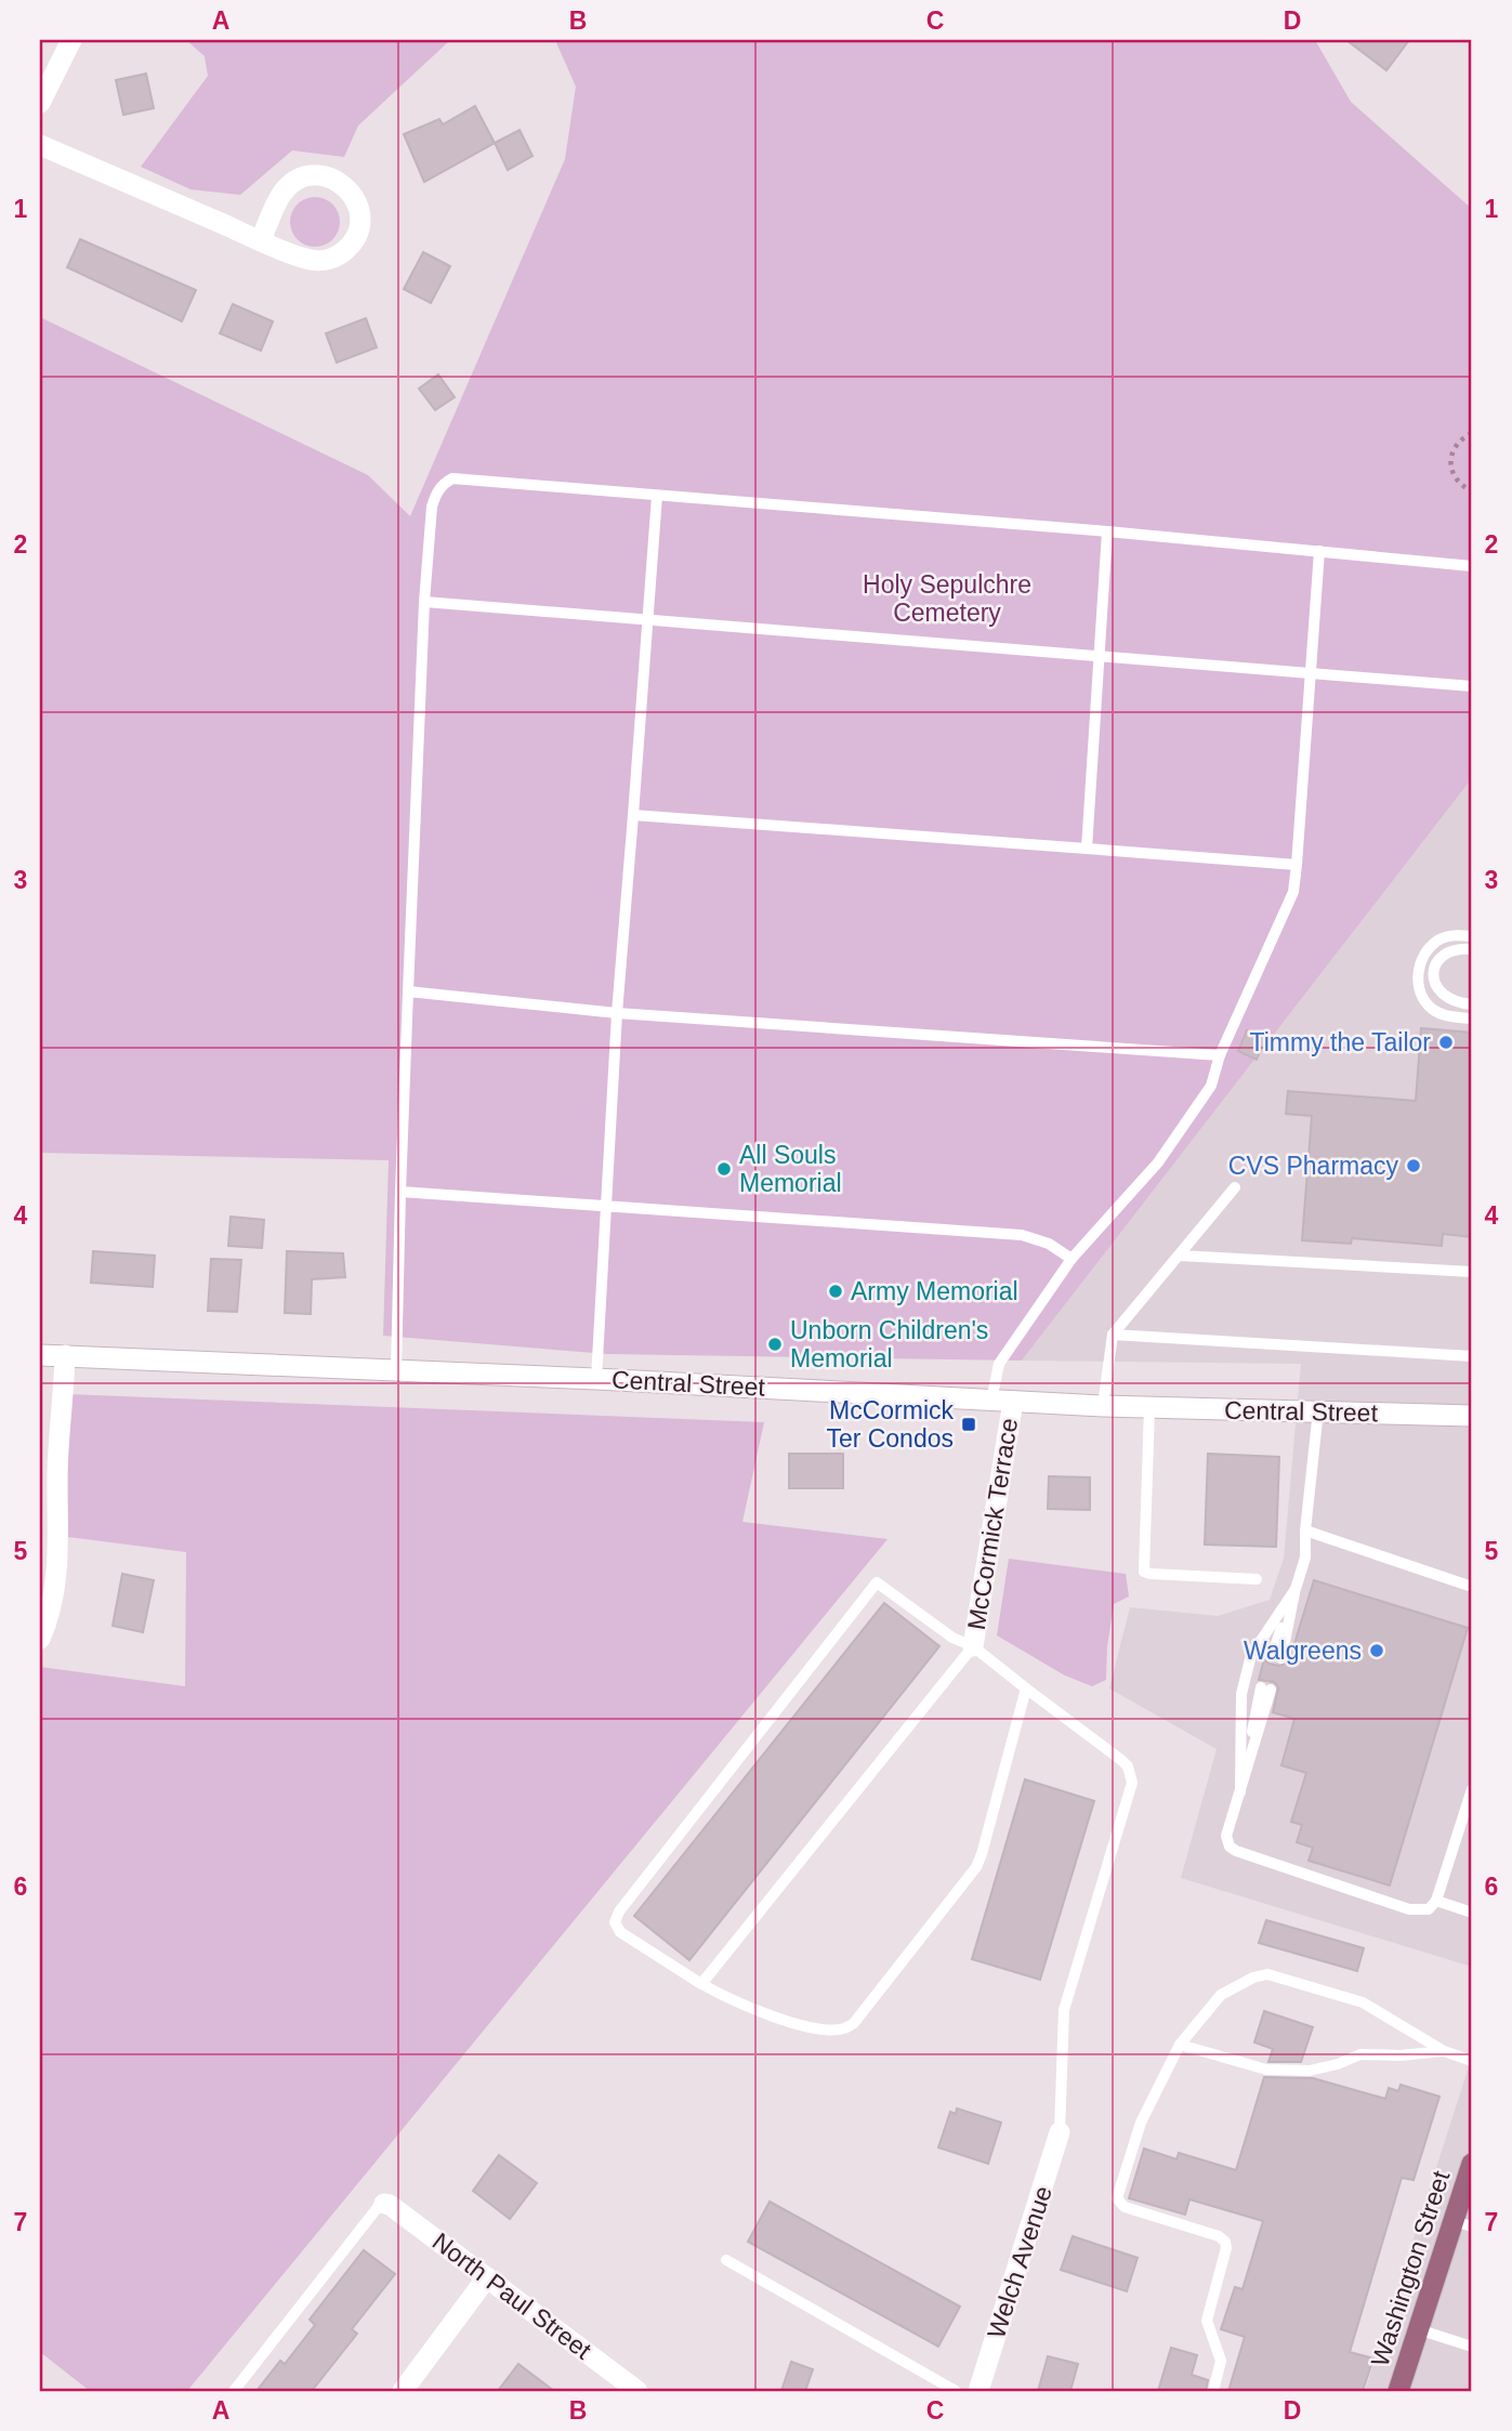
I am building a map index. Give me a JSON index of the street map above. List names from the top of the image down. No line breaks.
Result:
{"streets":{"main road":["Washington Street"],"street":["Central Street","McCormick Terrace","Welch Avenue","North Paul Street"]},"crossings":[["Central Street","McCormick Terrace"]],"parks":["Holy Sepulchre Cemetery"],"places":{"other":["Timmy the Tailor","CVS Pharmacy","All Souls Memorial","Army Memorial","Unborn Children's Memorial","Walgreens"],"transit":["McCormick Ter Condos"]},"grid":{"columns":["A","B","C","D"],"rows":["1","2","3","4","5","6","7"]}}
